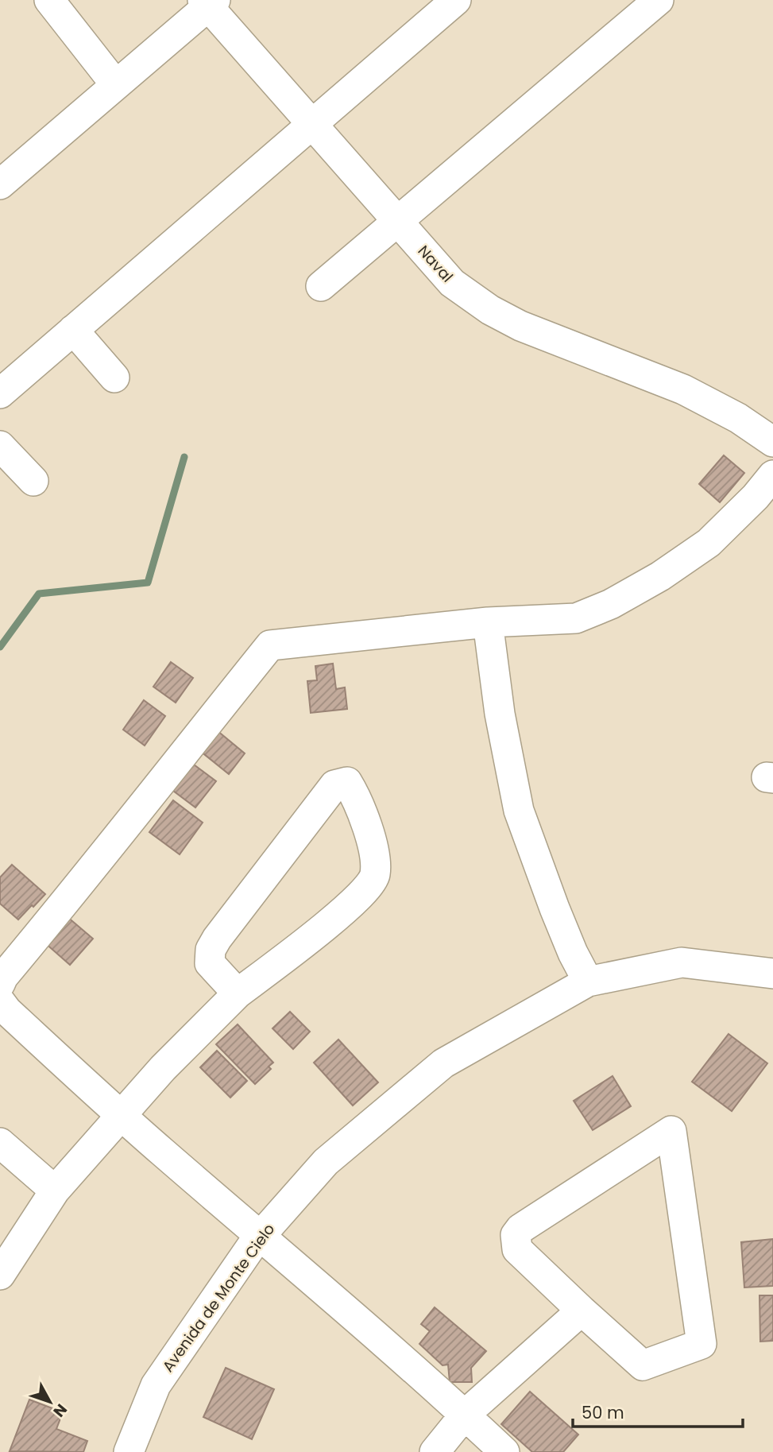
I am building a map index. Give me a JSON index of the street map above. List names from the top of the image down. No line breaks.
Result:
{"streets":{"street":["Naval","Avenida de Monte Cielo"]},"scale_bar":"50 m","north":"bottom right"}
